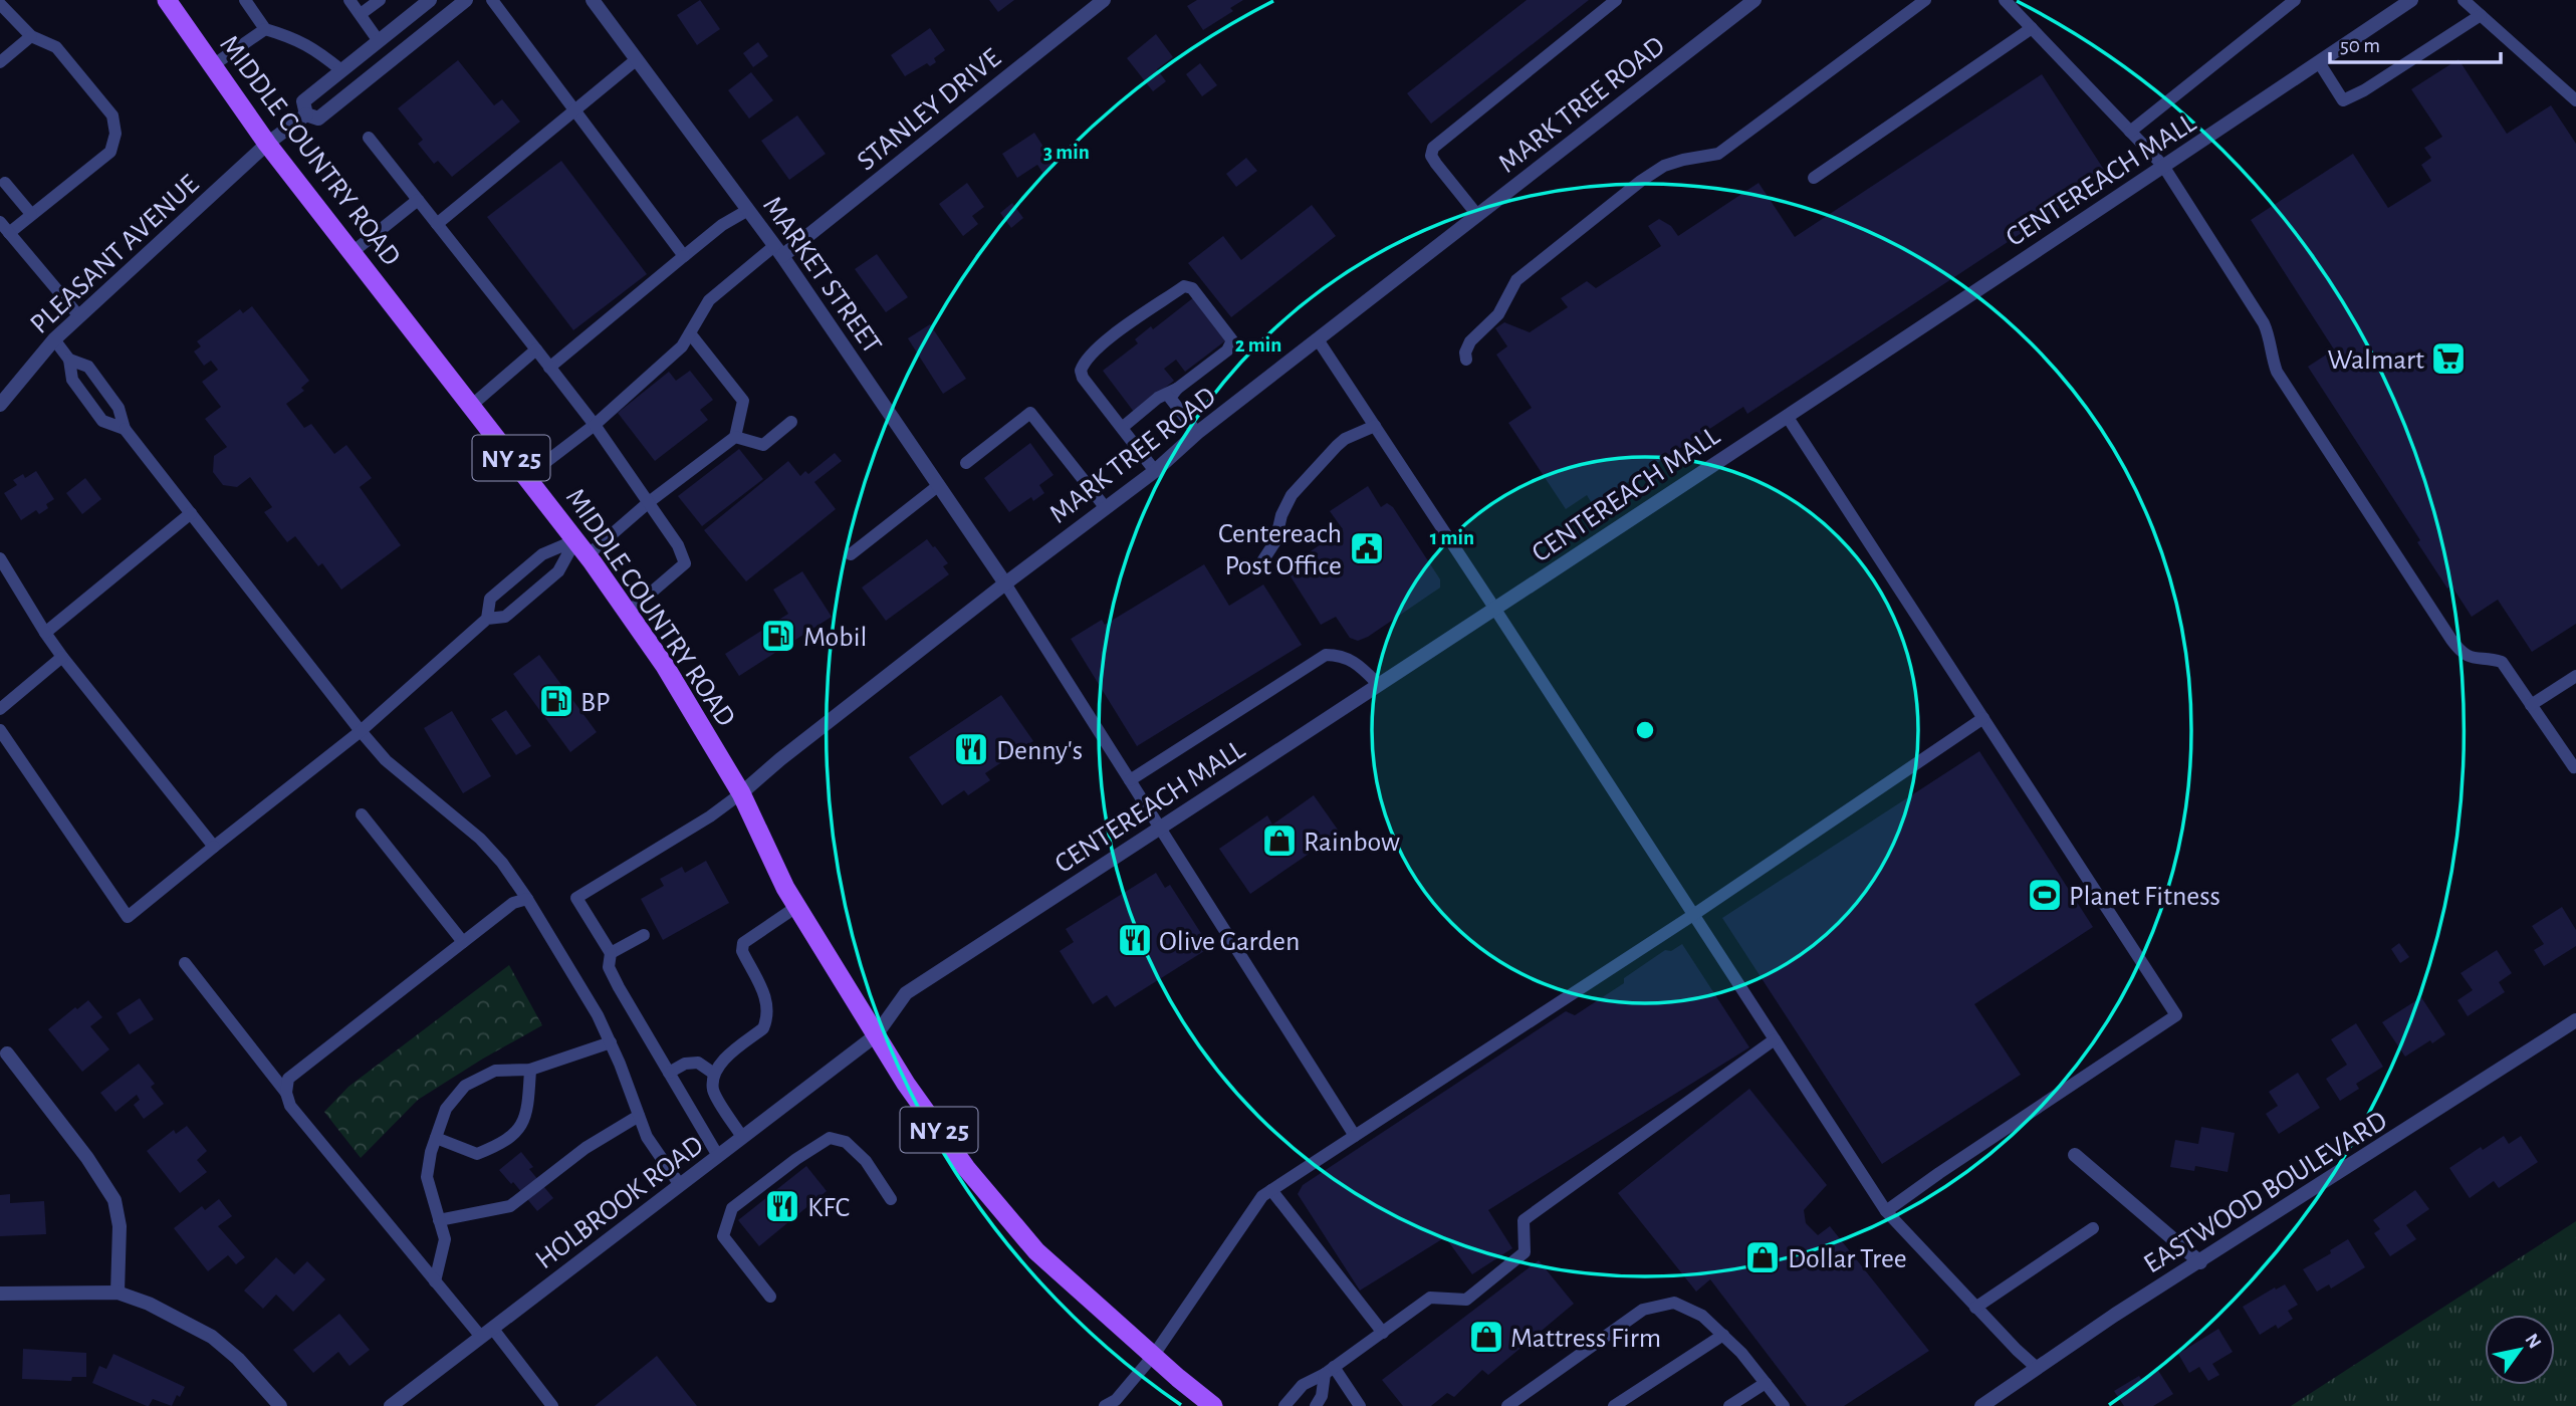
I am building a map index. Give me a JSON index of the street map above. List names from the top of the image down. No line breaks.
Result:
{"streets":{"main road":["MIDDLE COUNTRY ROAD","NY 25"],"street":["MARK TREE ROAD","STANLEY DRIVE","CENTEREACH MALL","PLEASANT AVENUE","MARKET STREET","EASTWOOD BOULEVARD","HOLBROOK ROAD"]},"crossings":[["MARK TREE ROAD","MIDDLE COUNTRY ROAD"],["MARK TREE ROAD","MARKET STREET"],["STANLEY DRIVE","MARKET STREET"],["MIDDLE COUNTRY ROAD","CENTEREACH MALL"],["MIDDLE COUNTRY ROAD","PLEASANT AVENUE"],["MIDDLE COUNTRY ROAD","HOLBROOK ROAD"],["CENTEREACH MALL","HOLBROOK ROAD"]],"places":{"supermarket":["Walmart"],"public building":["Centereach Post Office"],"fuel station":["Mobil","BP"],"restaurant":["Denny's","Olive Garden","KFC"],"shop":["Rainbow","Dollar Tree","Mattress Firm"],"sports":["Planet Fitness"]},"scale_bar":"50 m","north":"top right","rings":["3 min","2 min","1 min"]}
